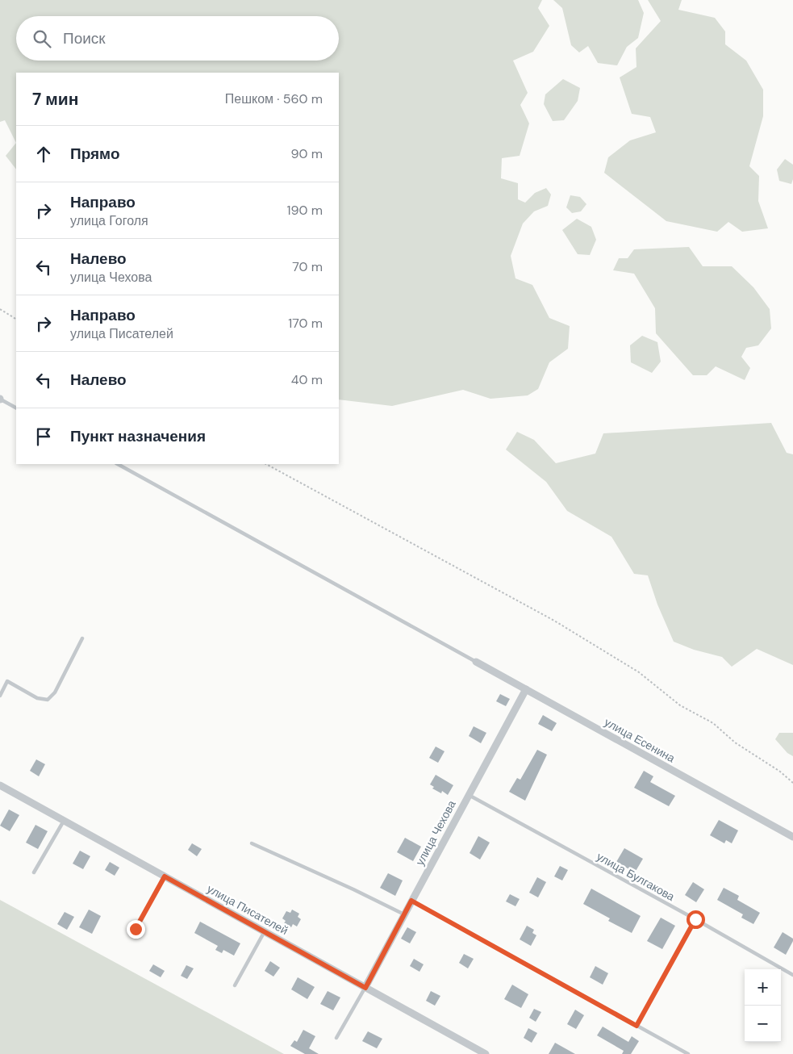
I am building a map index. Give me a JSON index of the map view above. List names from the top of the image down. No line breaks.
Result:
{"streets":{"street":["улица Есенина","улица Чехова","улица Писателей"],"lane":["улица Булгакова"]},"crossings":[["улица Есенина","улица Чехова"],["улица Чехова","улица Булгакова"],["улица Чехова","улица Писателей"]],"page":{"search":"Поиск","heading":["7 мин","Пешком · 560 m"],"list":[["Прямо","90 m"],["Направо","улица Гоголя","190 m"],["Налево","улица Чехова","70 m"],["Направо","улица Писателей","170 m"],["Налево","40 m"],"Пункт назначения"],"map_buttons":["+","−"]}}
